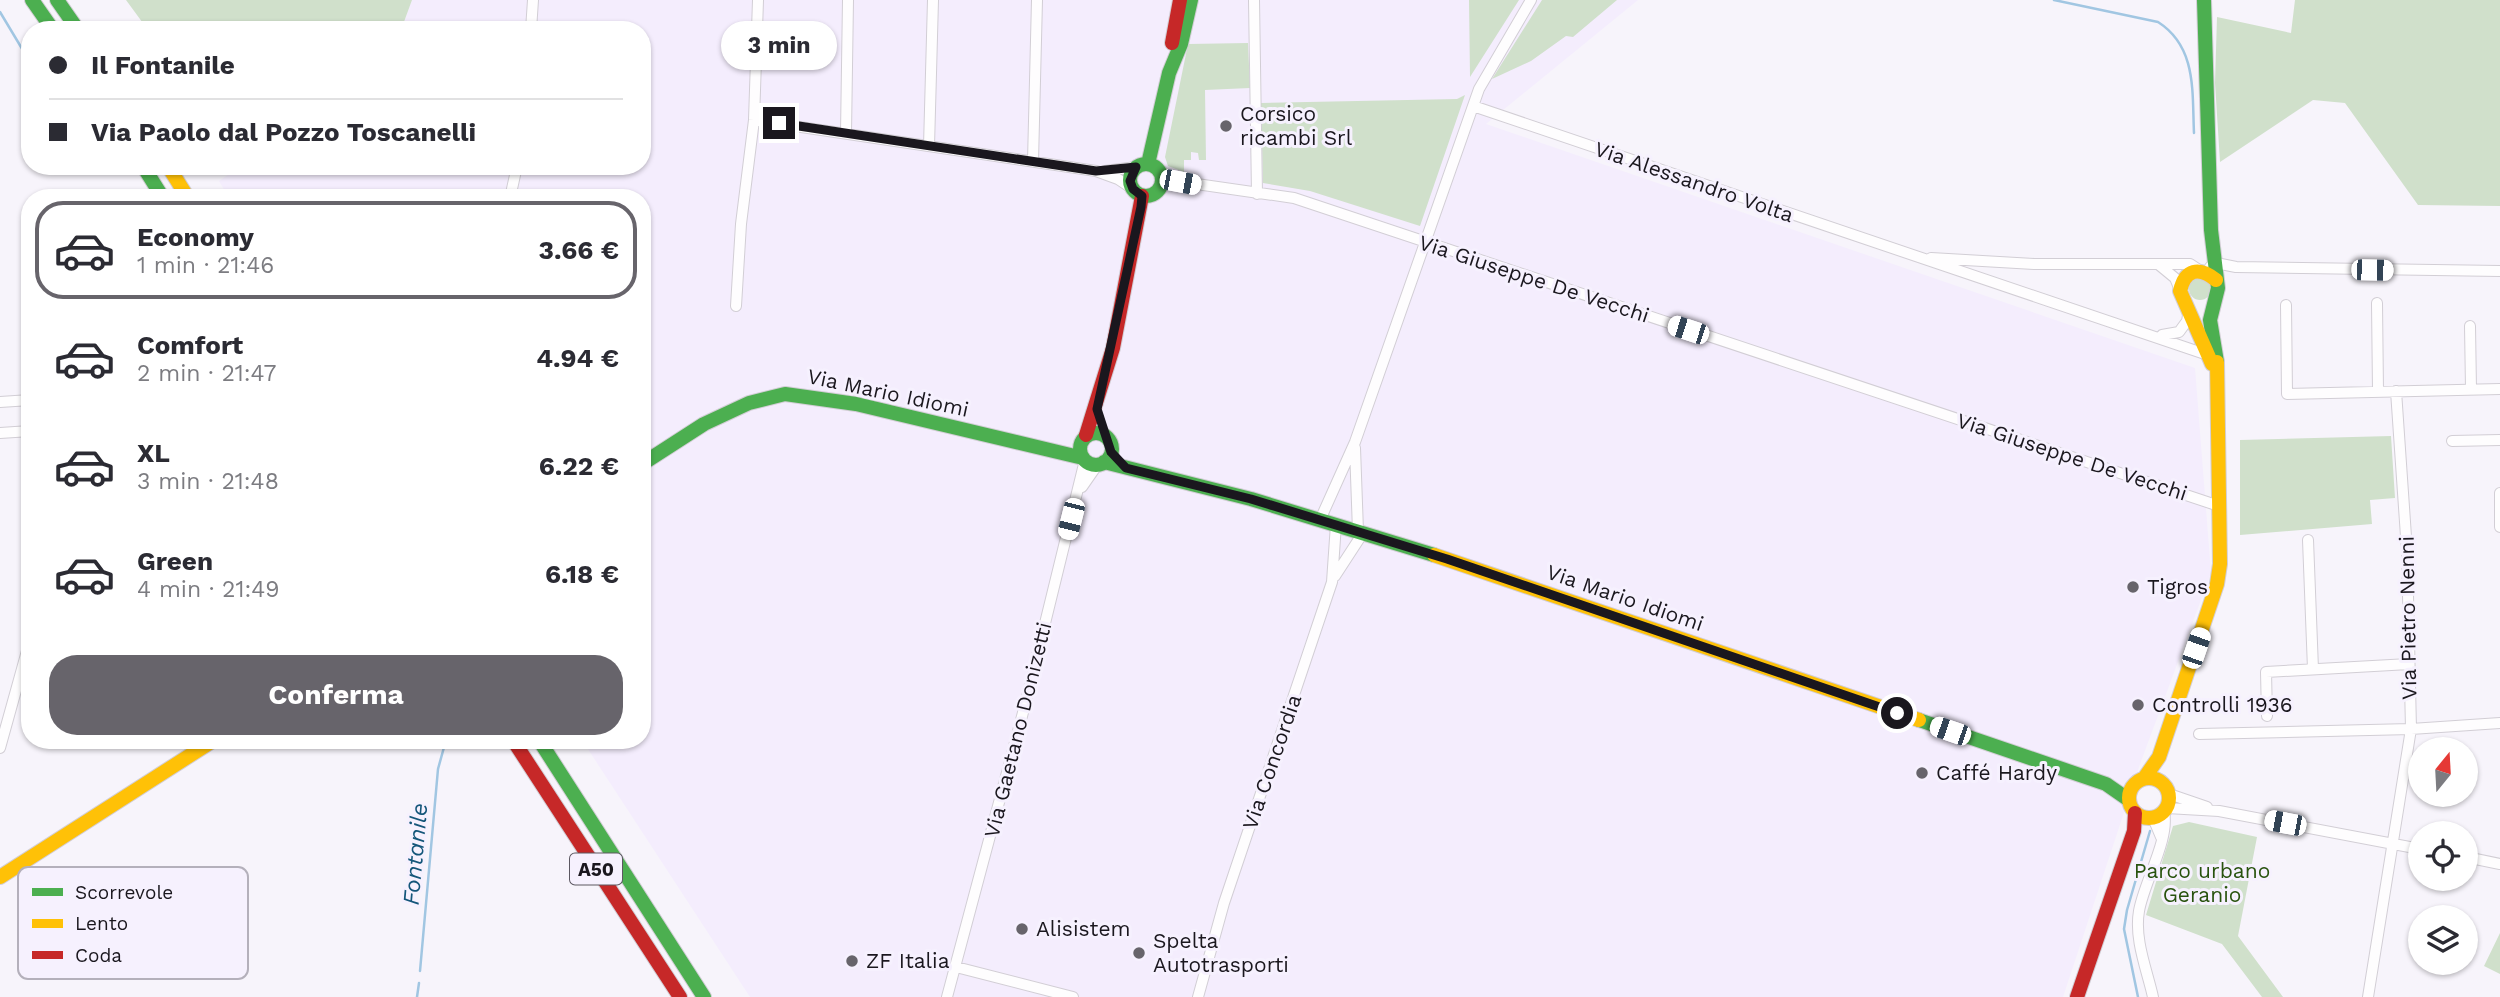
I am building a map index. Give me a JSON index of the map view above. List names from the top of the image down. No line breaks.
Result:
{"streets":{"main road":["Via Mario Idiomi","A50"],"street":["Via Alessandro Volta","Via Giuseppe De Vecchi","Via Pietro Nenni","Via Gaetano Donizetti","Via Concordia"]},"crossings":[["Via Mario Idiomi","Via Gaetano Donizetti"],["Via Mario Idiomi","Via Concordia"]],"water":["Fontanile"],"parks":["Parco urbano Geranio"],"places":["Corsico ricambi Srl","Tigros","Controlli 1936","Caffé Hardy","Alisistem","Spelta Autotrasporti","ZF Italia"],"legend":["Scorrevole","Lento","Coda"],"north":"top","page":{"bubble":"3 min","banner":["Il Fontanile","Via Paolo dal Pozzo Toscanelli"],"list":[{"name":"Economy","note":"1 min · 21:46","value":"3.66 €"},{"name":"Comfort","note":"2 min · 21:47","value":"4.94 €"},{"name":"XL","note":"3 min · 21:48","value":"6.22 €"},{"name":"Green","note":"4 min · 21:49","value":"6.18 €"}],"buttons":"Conferma"}}
